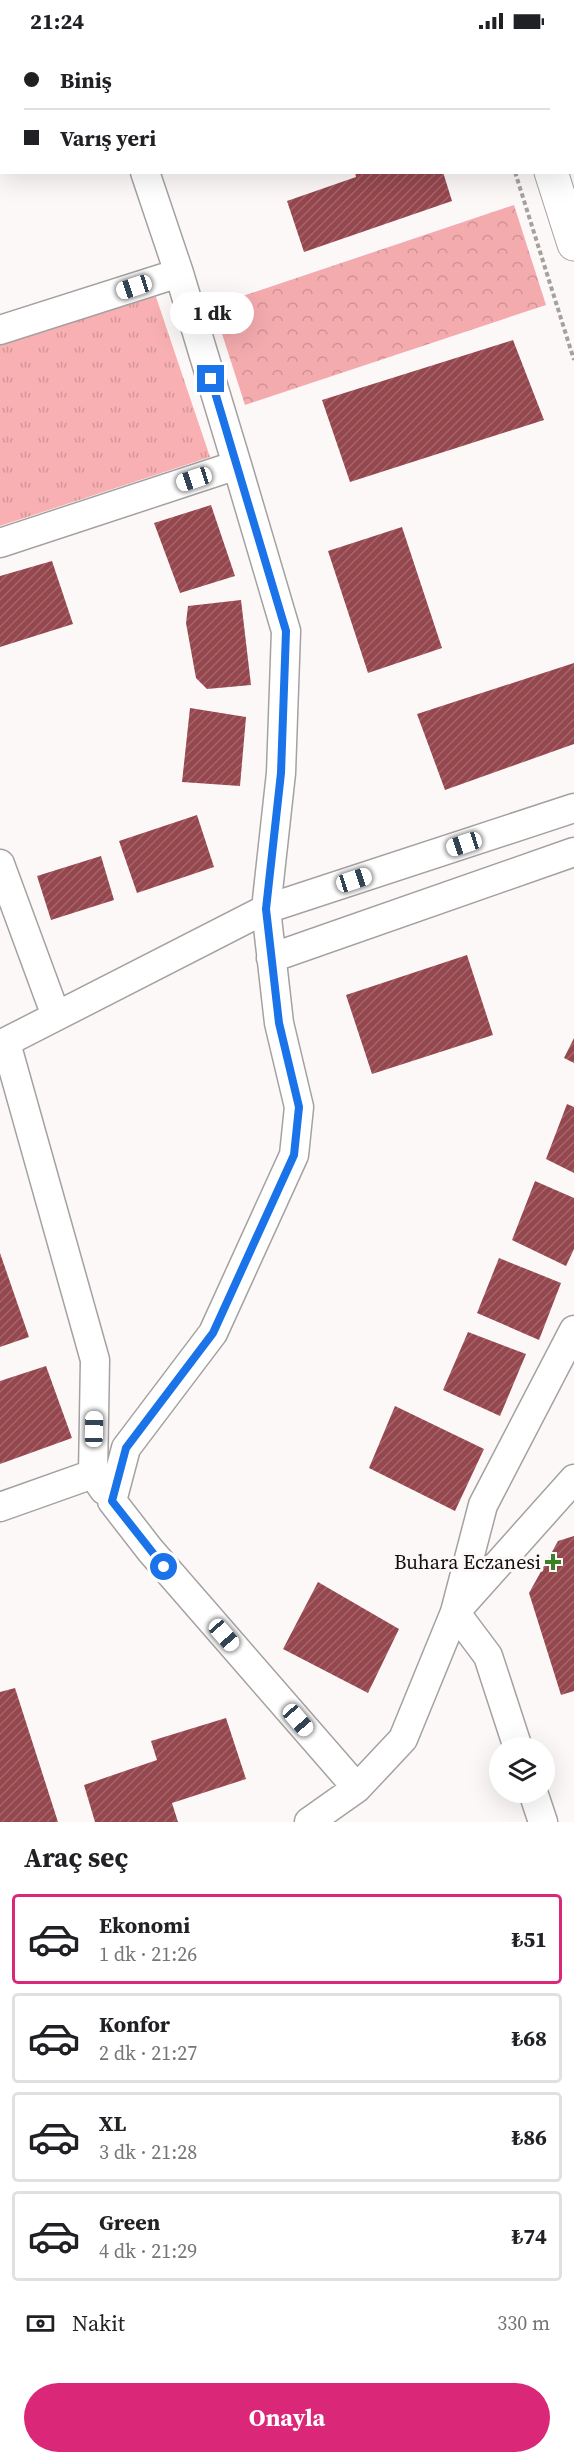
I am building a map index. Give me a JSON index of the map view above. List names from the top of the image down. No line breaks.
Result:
{"places":{"health":["Buhara Eczanesi"]},"page":{"status":"21:24","banner":["Biniş","Varış yeri"],"bubble":"1 dk","heading":"Araç seç","list":[{"name":"Ekonomi","note":"1 dk · 21:26","value":"₺51"},{"name":"Konfor","note":"2 dk · 21:27","value":"₺68"},{"name":"XL","note":"3 dk · 21:28","value":"₺86"},{"name":"Green","note":"4 dk · 21:29","value":"₺74"}],"pay":["Nakit","330 m"],"buttons":"Onayla"}}
